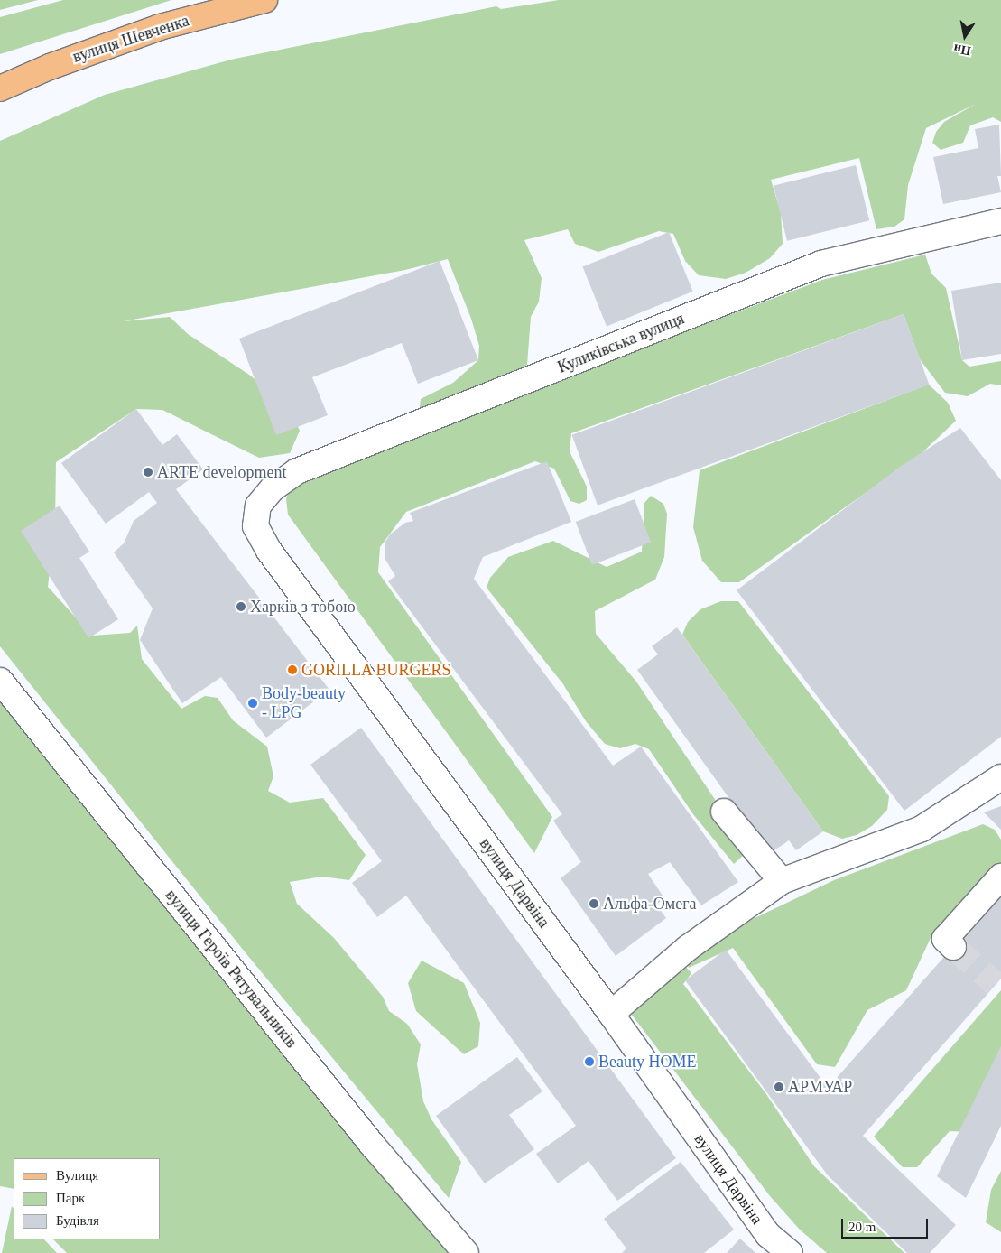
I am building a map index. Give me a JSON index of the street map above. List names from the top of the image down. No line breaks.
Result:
{"streets":{"main road":["вулиця Шевченка"],"street":["Куликівська вулиця","вулиця Дарвіна","вулиця Героїв Рятувальників"]},"crossings":[["Куликівська вулиця","вулиця Дарвіна"]],"places":["ARTE development","Харків з тобою","GORILLA BURGERS","Body-beauty - LPG","Альфа-Омега","Beauty HOME","АРМУАР"],"legend":["Вулиця","Парк","Будівля"],"scale_bar":"20 m","north":"bottom"}
